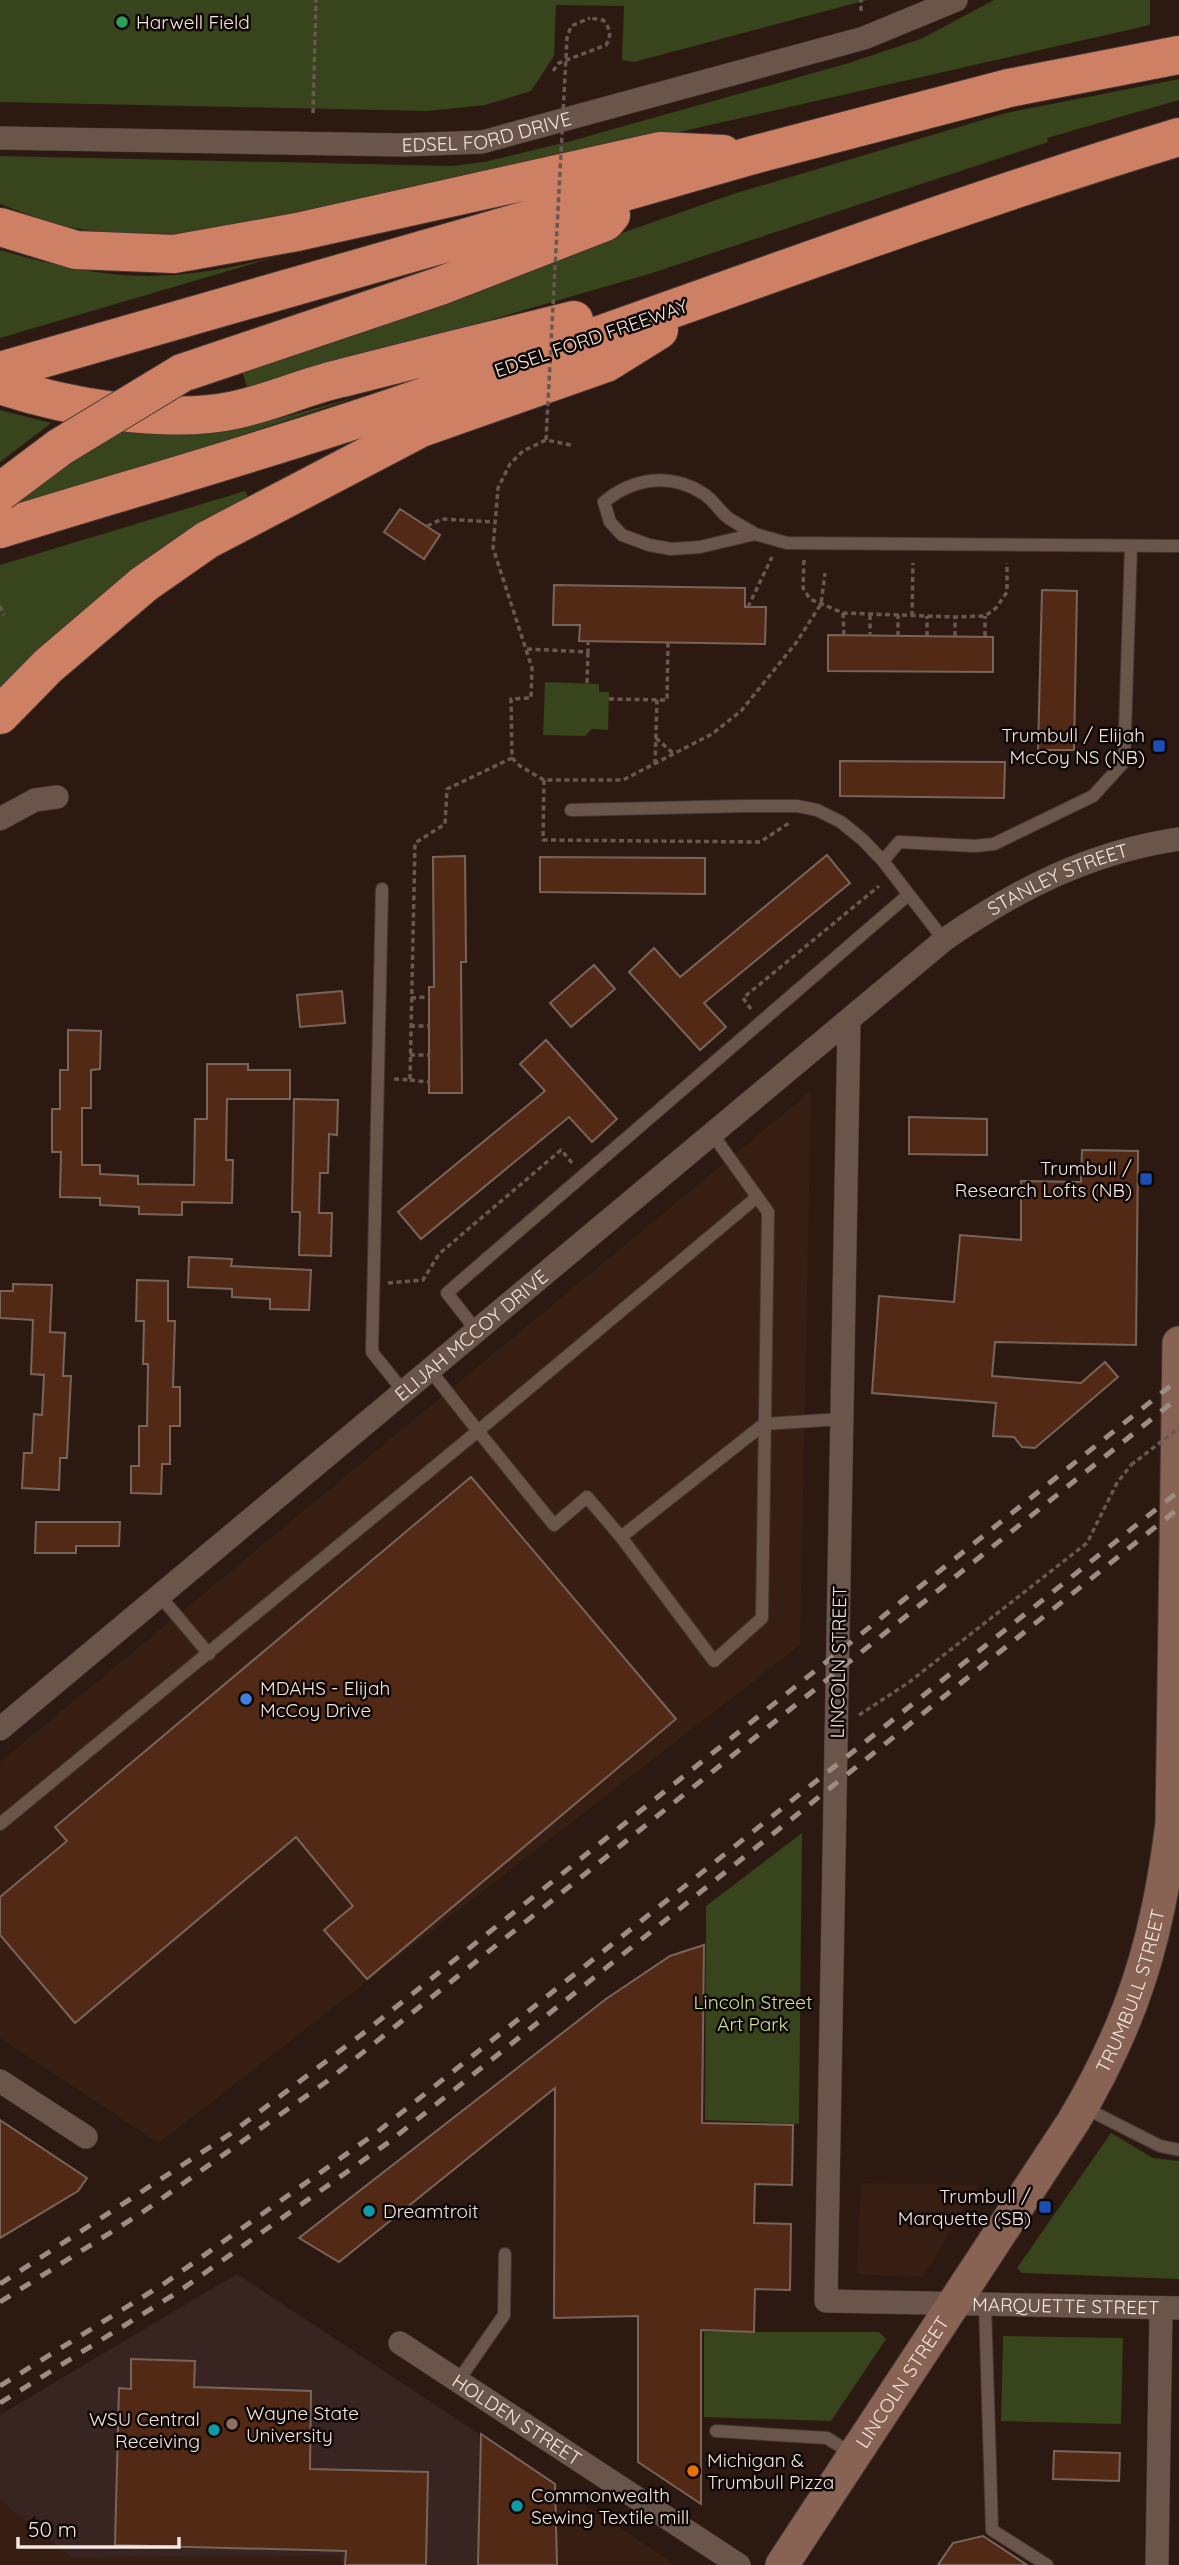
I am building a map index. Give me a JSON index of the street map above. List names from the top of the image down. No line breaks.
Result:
{"streets":{"highway":["EDSEL FORD FREEWAY"],"street":["EDSEL FORD DRIVE","STANLEY STREET","ELIJAH MCCOY DRIVE","LINCOLN STREET","TRUMBULL STREET","MARQUETTE STREET","HOLDEN STREET"]},"crossings":[["STANLEY STREET","ELIJAH MCCOY DRIVE"],["ELIJAH MCCOY DRIVE","LINCOLN STREET"],["LINCOLN STREET","TRUMBULL STREET"],["LINCOLN STREET","MARQUETTE STREET"],["TRUMBULL STREET","MARQUETTE STREET"]],"parks":["Lincoln Street Art Park"],"places":{"other":["Harwell Field","MDAHS - Elijah McCoy Drive","Dreamtroit","Wayne State University","WSU Central Receiving","Michigan & Trumbull Pizza","Commonwealth Sewing Textile mill"],"transit":["Trumbull / Elijah McCoy NS (NB)","Trumbull / Research Lofts (NB)","Trumbull / Marquette (SB)"]},"scale_bar":"50 m"}
